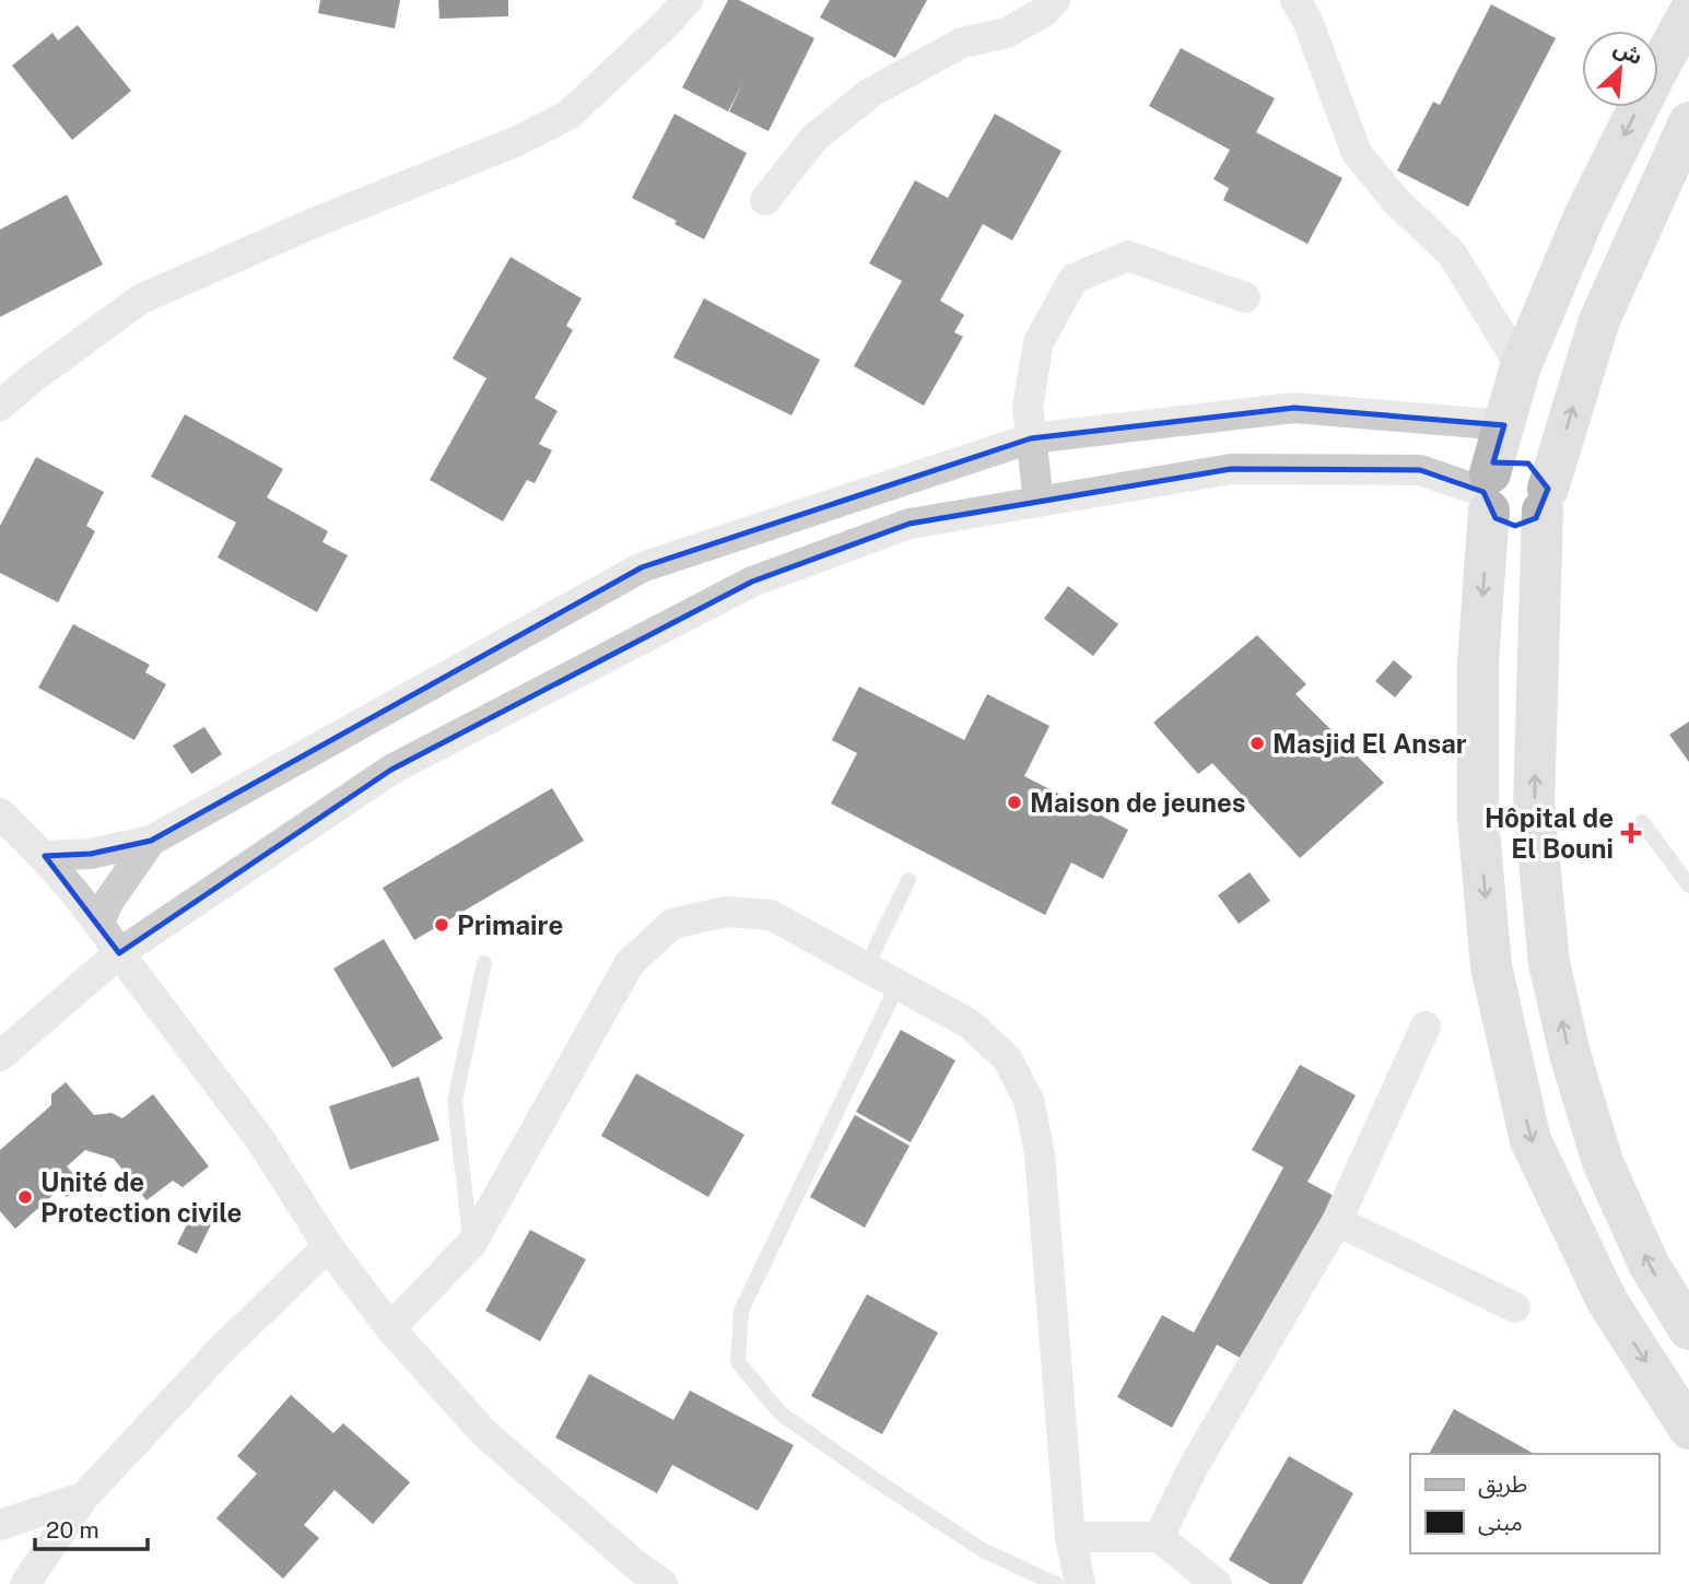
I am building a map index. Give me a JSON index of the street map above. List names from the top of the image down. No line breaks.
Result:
{"places":{"other":["Masjid El Ansar","Maison de jeunes","Primaire","Unité de Protection civile"],"health":["Hôpital de El Bouni"]},"legend":["طريق","مبنى"],"scale_bar":"20 m","north":"top right"}
